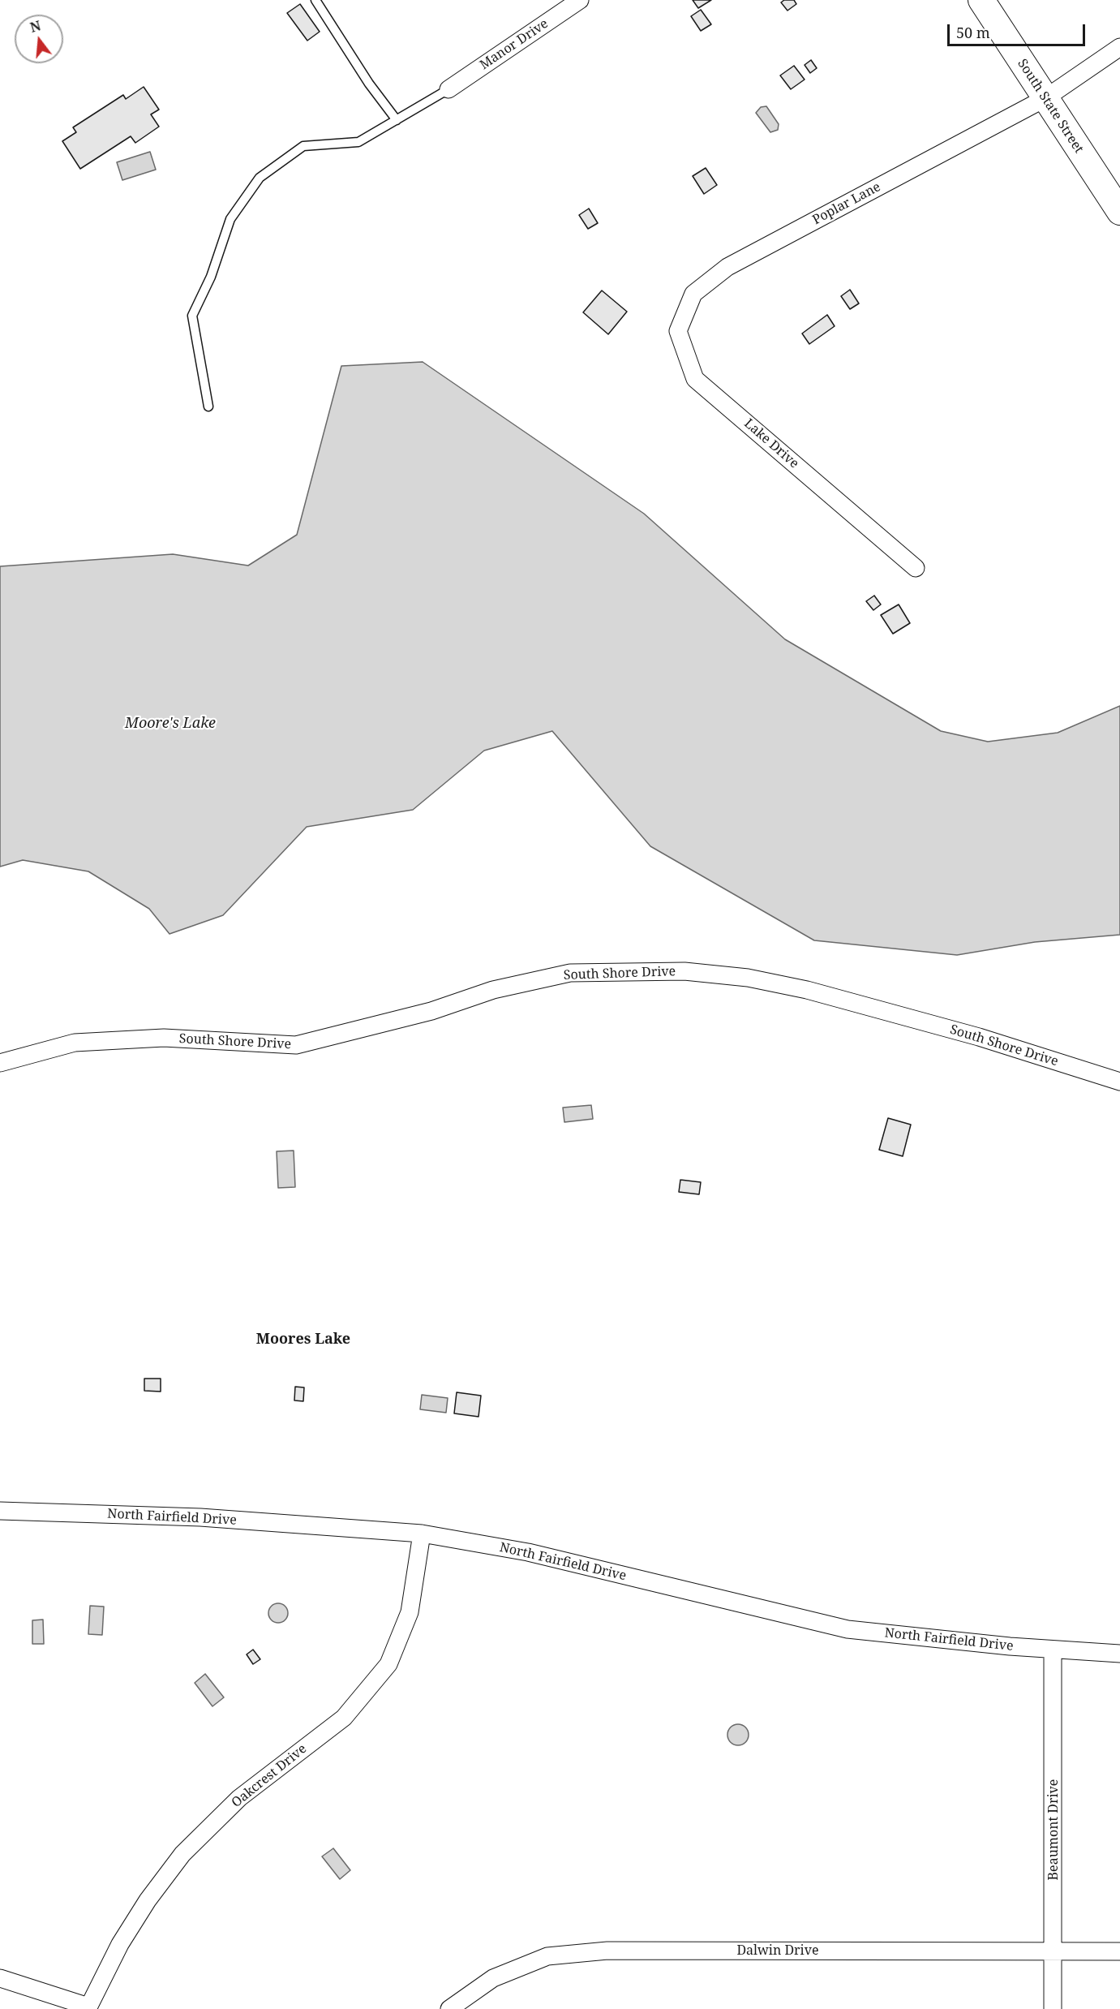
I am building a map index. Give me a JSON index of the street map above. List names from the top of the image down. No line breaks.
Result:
{"streets":{"main road":["South State Street"],"street":["Manor Drive","Poplar Lane","Lake Drive","South Shore Drive","North Fairfield Drive","Oakcrest Drive","Beaumont Drive","Dalwin Drive"]},"crossings":[["South State Street","Poplar Lane"],["Poplar Lane","Lake Drive"],["North Fairfield Drive","Oakcrest Drive"],["North Fairfield Drive","Beaumont Drive"],["Beaumont Drive","Dalwin Drive"]],"districts":["Moores Lake"],"water":["Moore's Lake"],"scale_bar":"50 m","north":"top"}
